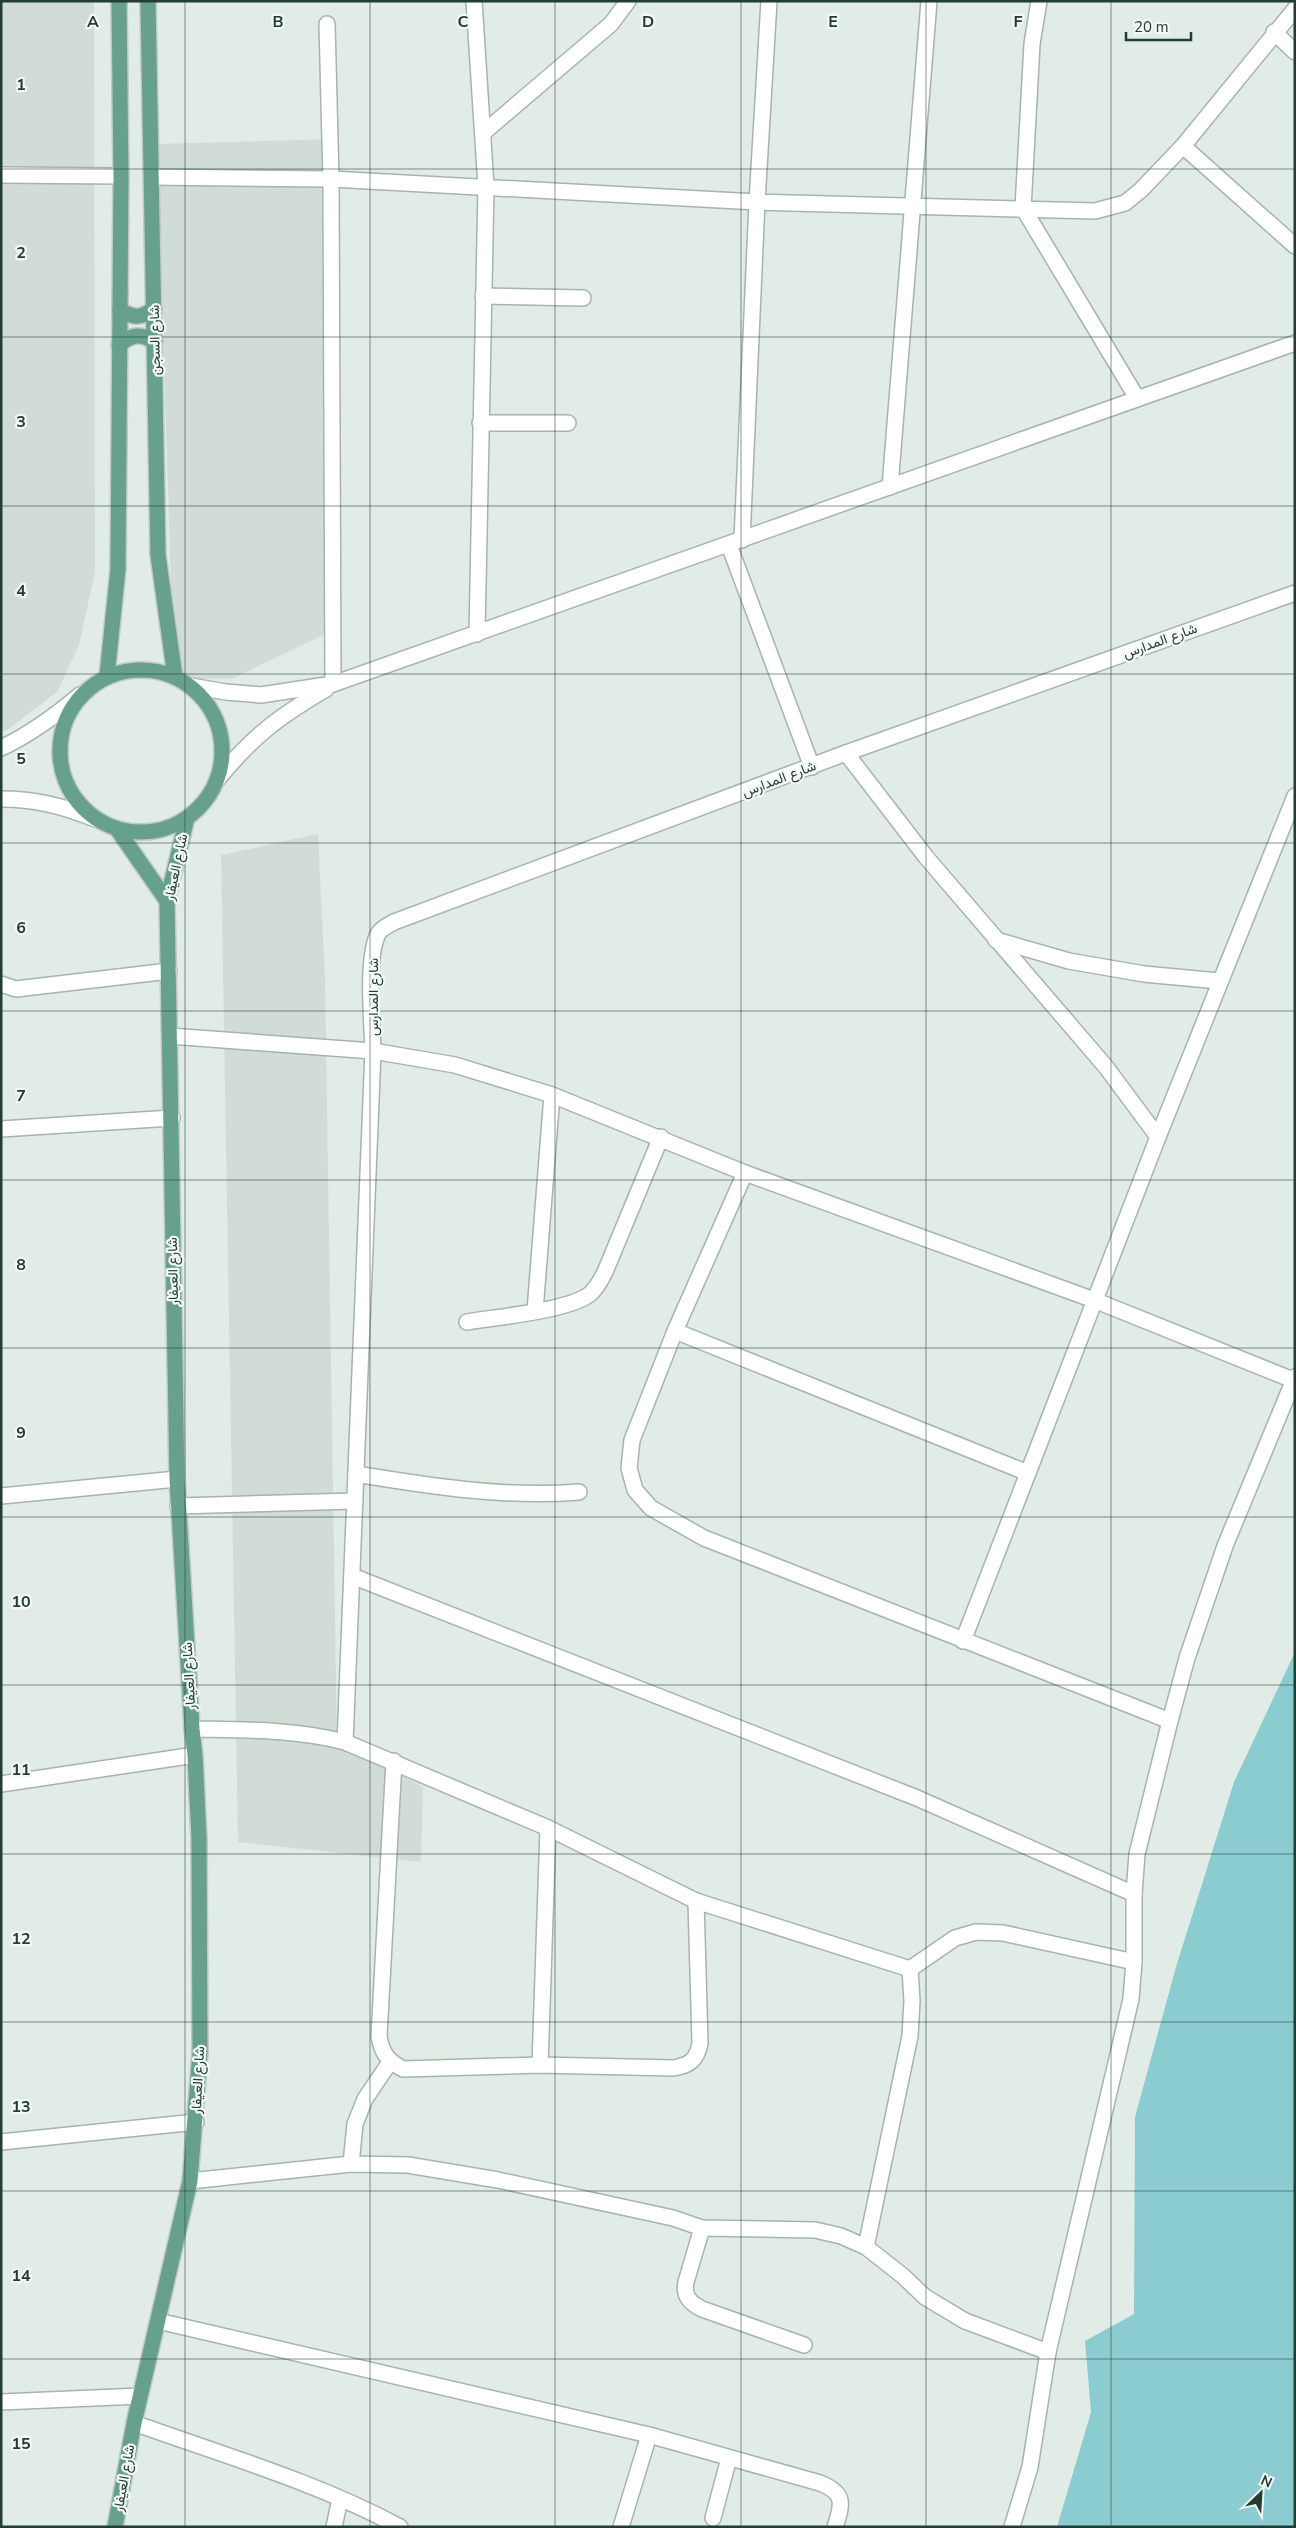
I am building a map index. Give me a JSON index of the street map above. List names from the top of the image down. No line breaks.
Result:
{"streets":{"main road":["شارع السجن","شارع العيفار"],"street":["شارع المدارس"]},"crossings":[["شارع السجن","شارع العيفار"]],"scale_bar":"20 m","north":"top right","grid":{"columns":["A","B","C","D","E","F"],"rows":["1","2","3","4","5","6","7","8","9","10","11","12","13","14","15"]}}
